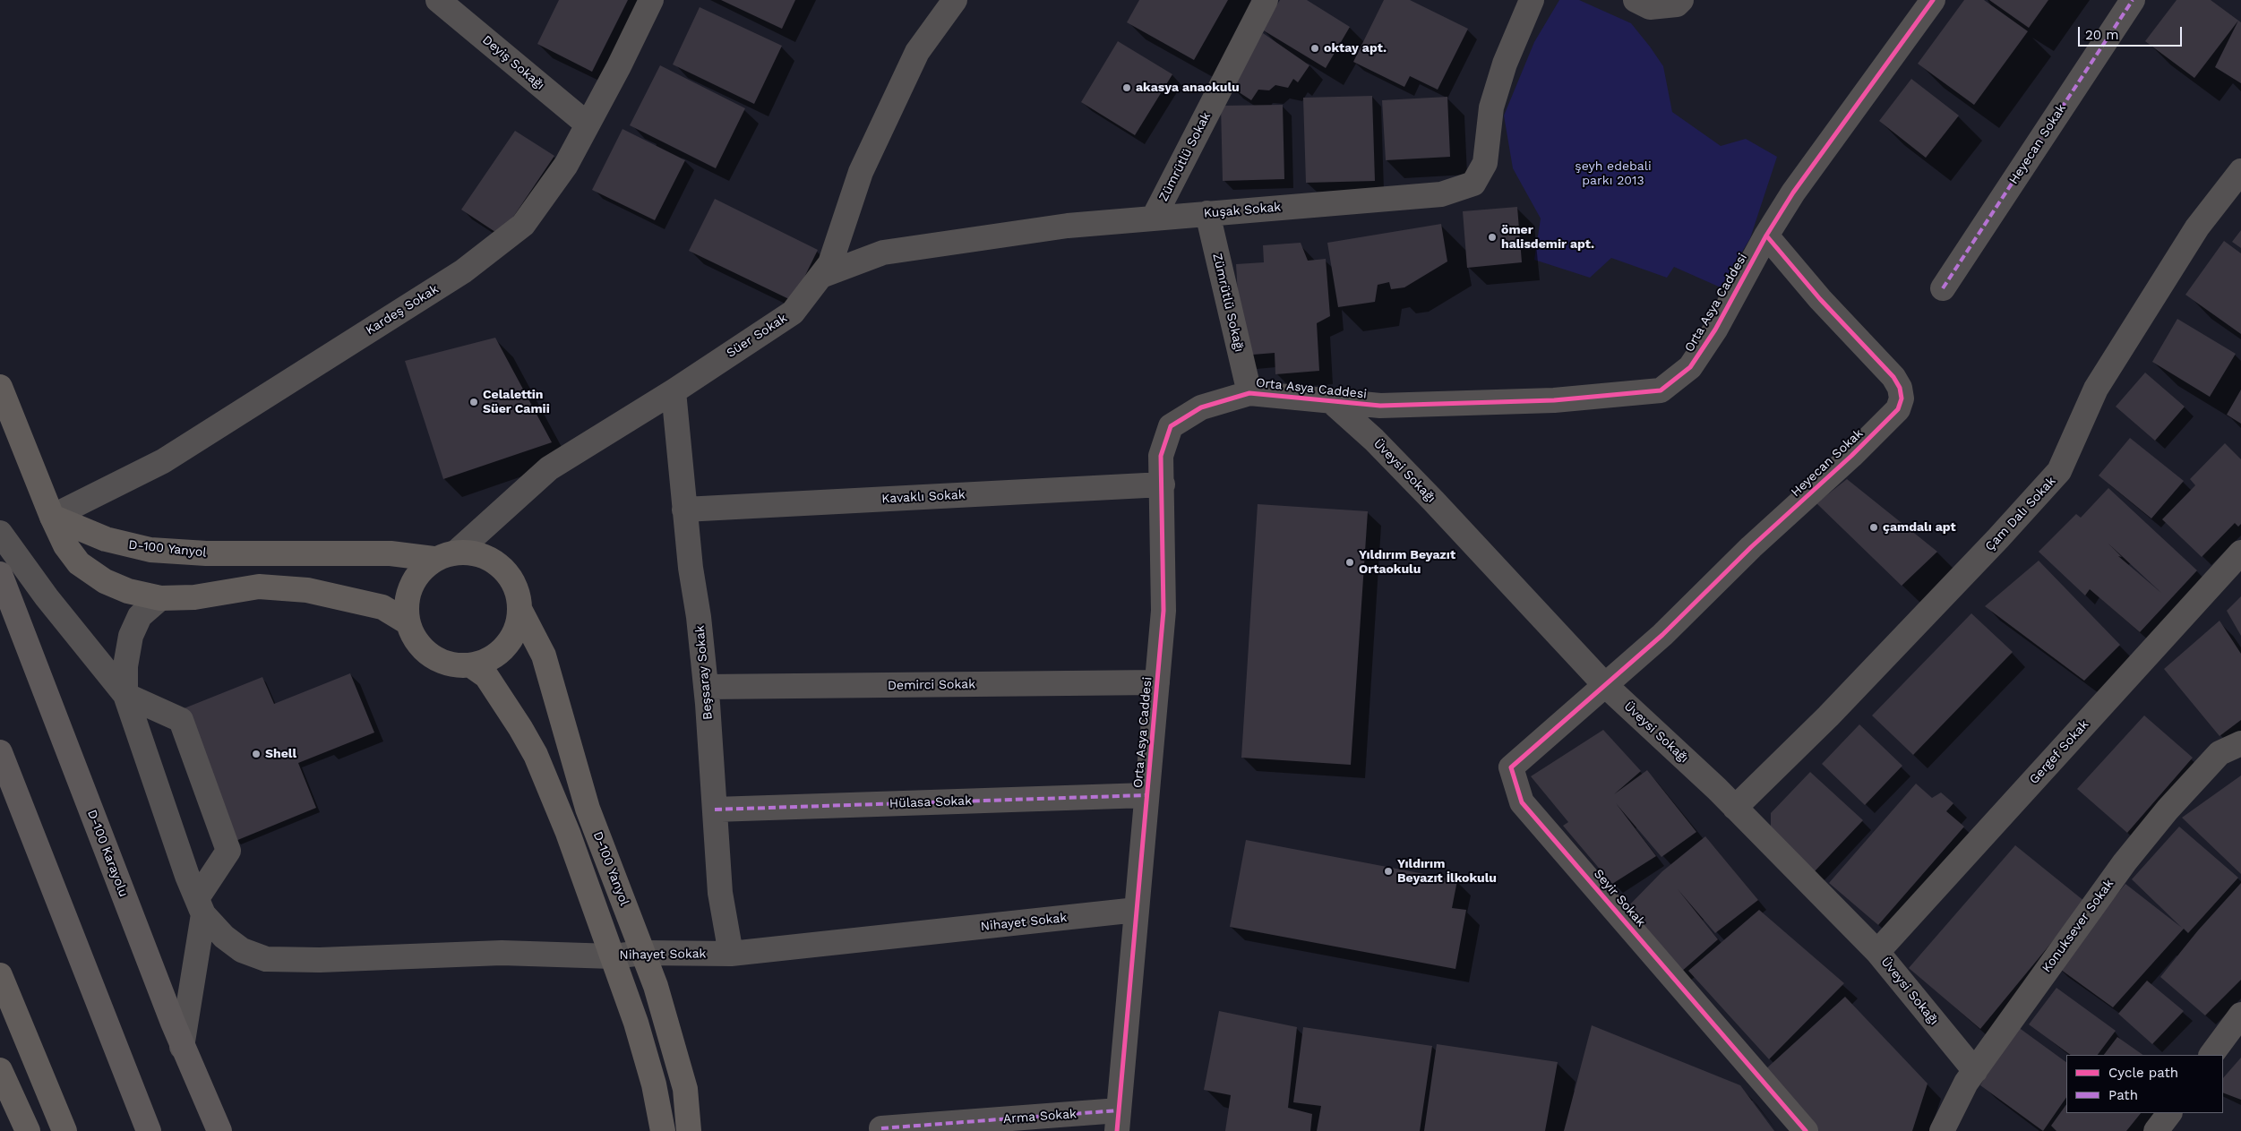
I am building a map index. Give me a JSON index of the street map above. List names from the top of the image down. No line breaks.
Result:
{"streets":{"highway":["D-100 Karayolu"],"main road":["D-100 Yanyol"],"street":["Deyiş Sokağı","Heyecan Sokak","Zümrütlü Sokak","Kuşak Sokak","Zümrütlü Sokağı","Orta Asya Caddesi","Kardeş Sokak","Süer Sokak","Üveysi Sokağı","Kavaklı Sokak","Çam Dalı Sokak","Beşsaray Sokak","Demirci Sokak","Gergef Sokak","Hülasa Sokak","Seyir Sokak","Nihayet Sokak","Konuksever Sokak","Arma Sokak"]},"crossings":[["Deyiş Sokağı","Kardeş Sokak"],["Heyecan Sokak","Orta Asya Caddesi"],["Heyecan Sokak","Üveysi Sokağı"],["Heyecan Sokak","Seyir Sokak"],["Zümrütlü Sokak","Kuşak Sokak"],["Kuşak Sokak","Zümrütlü Sokağı"],["Kuşak Sokak","Süer Sokak"],["Zümrütlü Sokağı","Orta Asya Caddesi"],["Orta Asya Caddesi","Üveysi Sokağı"],["Orta Asya Caddesi","Kavaklı Sokak"],["Orta Asya Caddesi","Demirci Sokak"],["Orta Asya Caddesi","Hülasa Sokak"],["Orta Asya Caddesi","Nihayet Sokak"],["Orta Asya Caddesi","Arma Sokak"],["Kardeş Sokak","D-100 Yanyol"],["Süer Sokak","D-100 Yanyol"],["Süer Sokak","Beşsaray Sokak"],["Üveysi Sokağı","Çam Dalı Sokak"],["Üveysi Sokağı","Gergef Sokak"],["Üveysi Sokağı","Seyir Sokak"],["Üveysi Sokağı","Konuksever Sokak"],["Kavaklı Sokak","Beşsaray Sokak"],["D-100 Yanyol","Nihayet Sokak"],["Beşsaray Sokak","Demirci Sokak"],["Beşsaray Sokak","Hülasa Sokak"],["Beşsaray Sokak","Nihayet Sokak"]],"parks":["şeyh edebali parkı 2013"],"places":["oktay apt.","akasya anaokulu","ömer halisdemir apt.","Celalettin Süer Camii","çamdalı apt","Yıldırım Beyazıt Ortaokulu","Shell","Yıldırım Beyazıt İlkokulu"],"legend":["Cycle path","Path"],"scale_bar":"20 m"}
